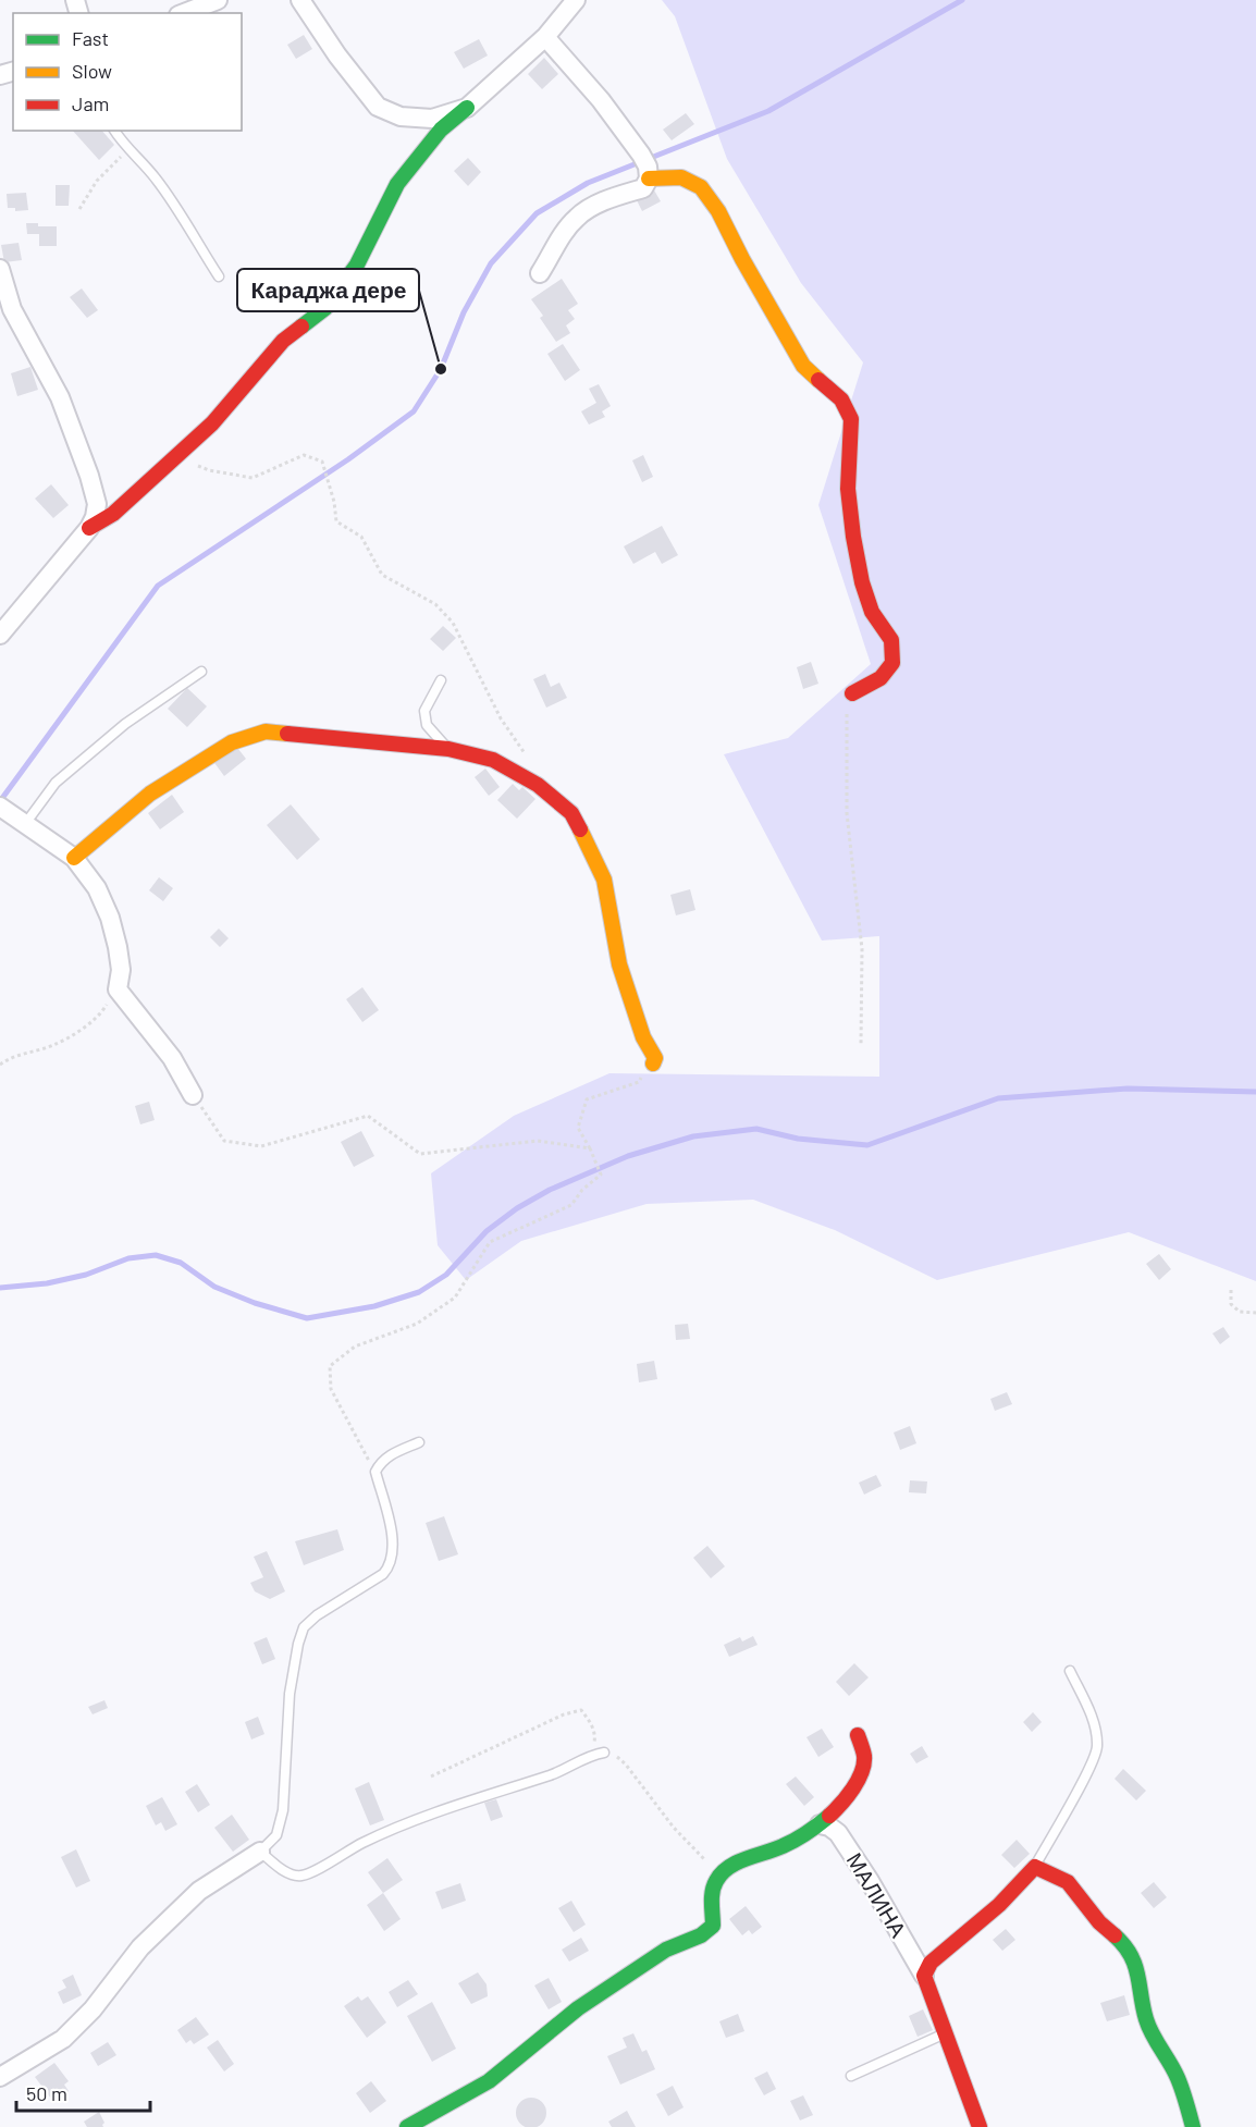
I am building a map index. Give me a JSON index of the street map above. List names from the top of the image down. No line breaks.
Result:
{"streets":{"street":["МАЛИНА"]},"places":["Караджа дере"],"legend":["Fast","Slow","Jam"],"scale_bar":"50 m"}
